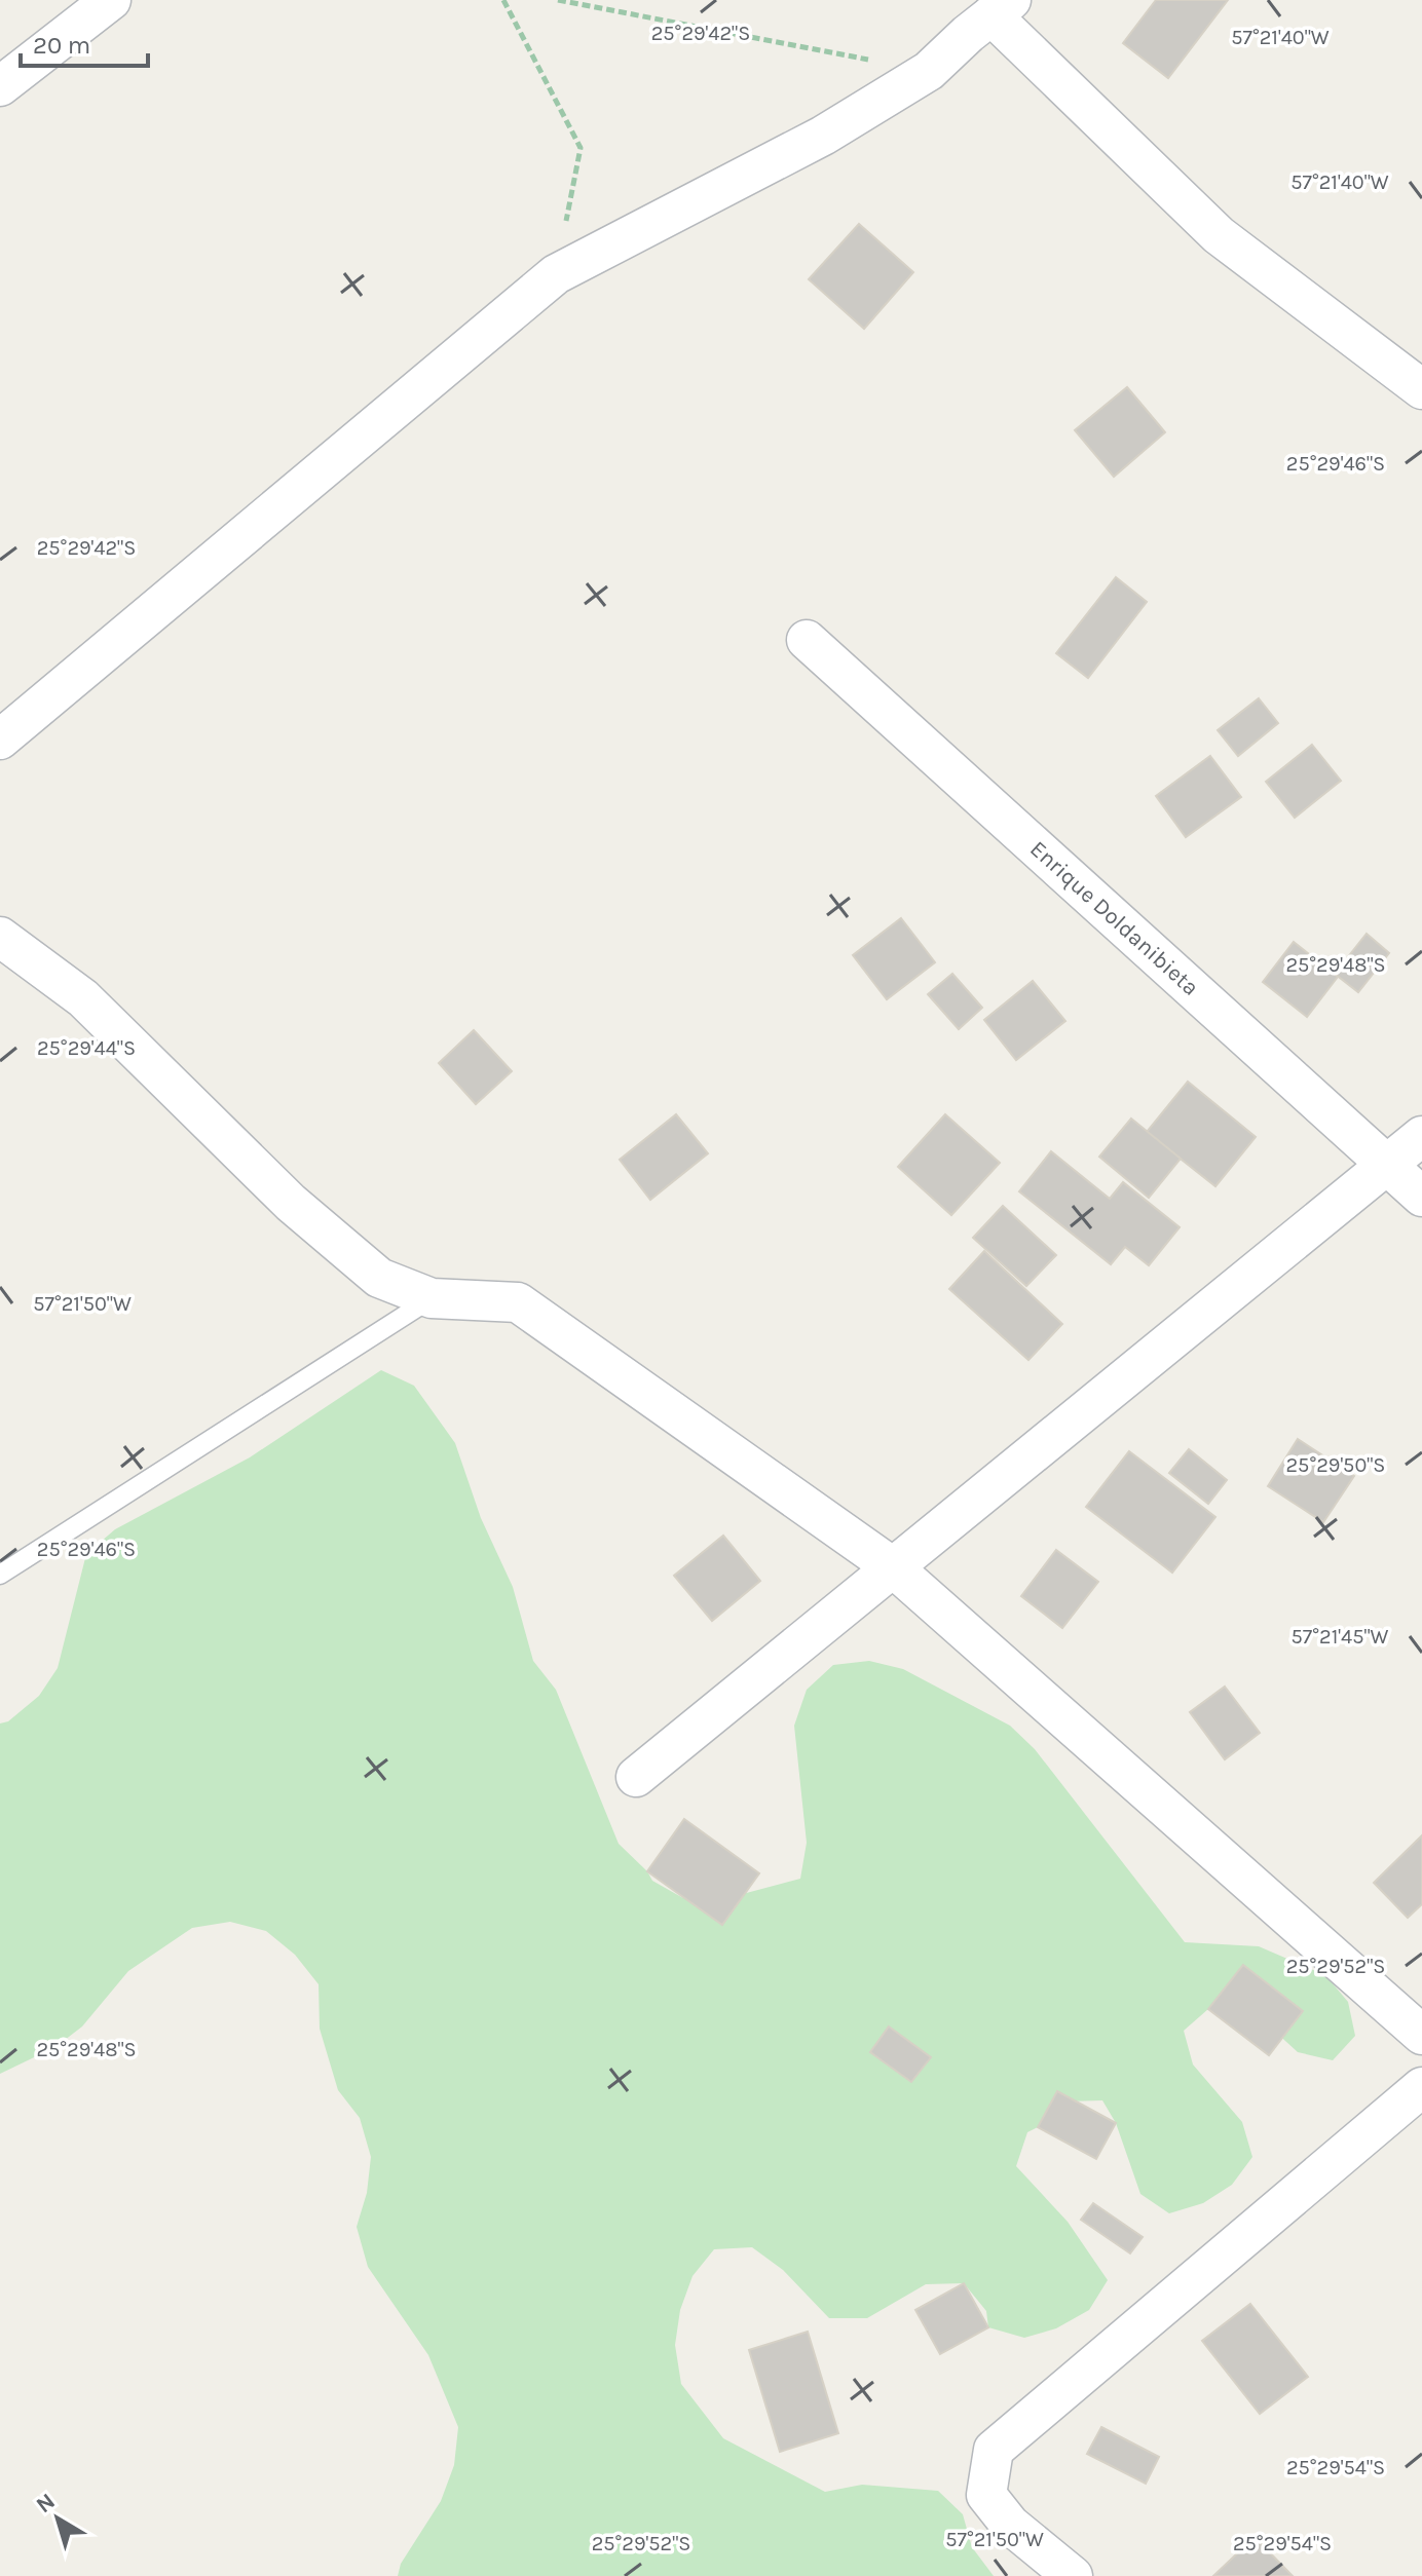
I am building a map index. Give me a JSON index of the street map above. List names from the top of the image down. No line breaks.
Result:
{"streets":{"street":["Enrique Doldanibieta"]},"scale_bar":"20 m","north":"top left","coordinates":["25°29'42\"S","57°21'40\"W","25°29'46\"S","25°29'48\"S","25°29'44\"S","57°21'50\"W","25°29'50\"S","57°21'45\"W","25°29'52\"S","25°29'54\"S"]}
